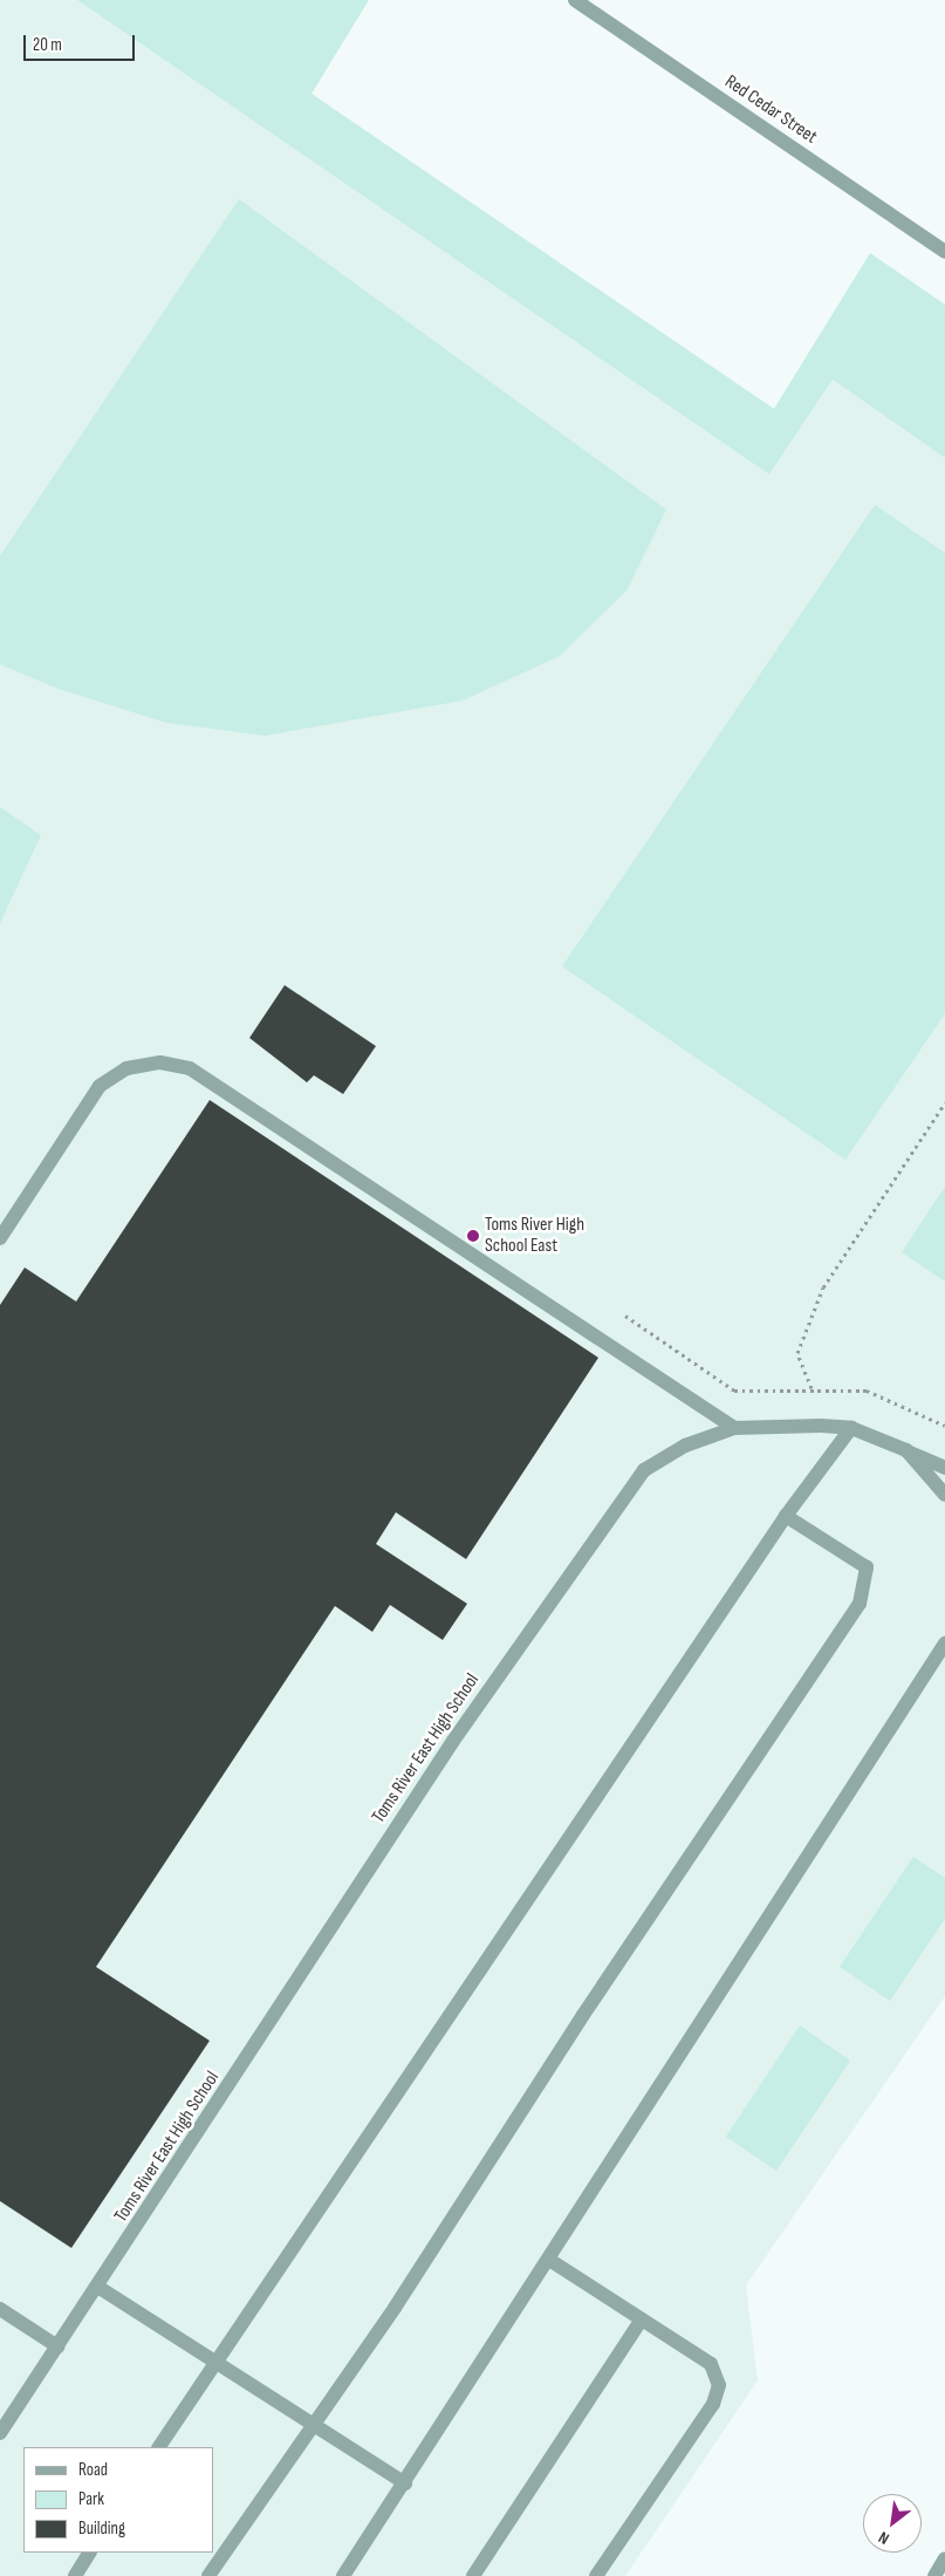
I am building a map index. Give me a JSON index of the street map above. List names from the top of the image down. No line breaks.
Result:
{"streets":{"street":["Red Cedar Street","Toms River East High School"]},"places":["Toms River High School East"],"legend":["Road","Park","Building"],"scale_bar":"20 m","north":"bottom left"}
